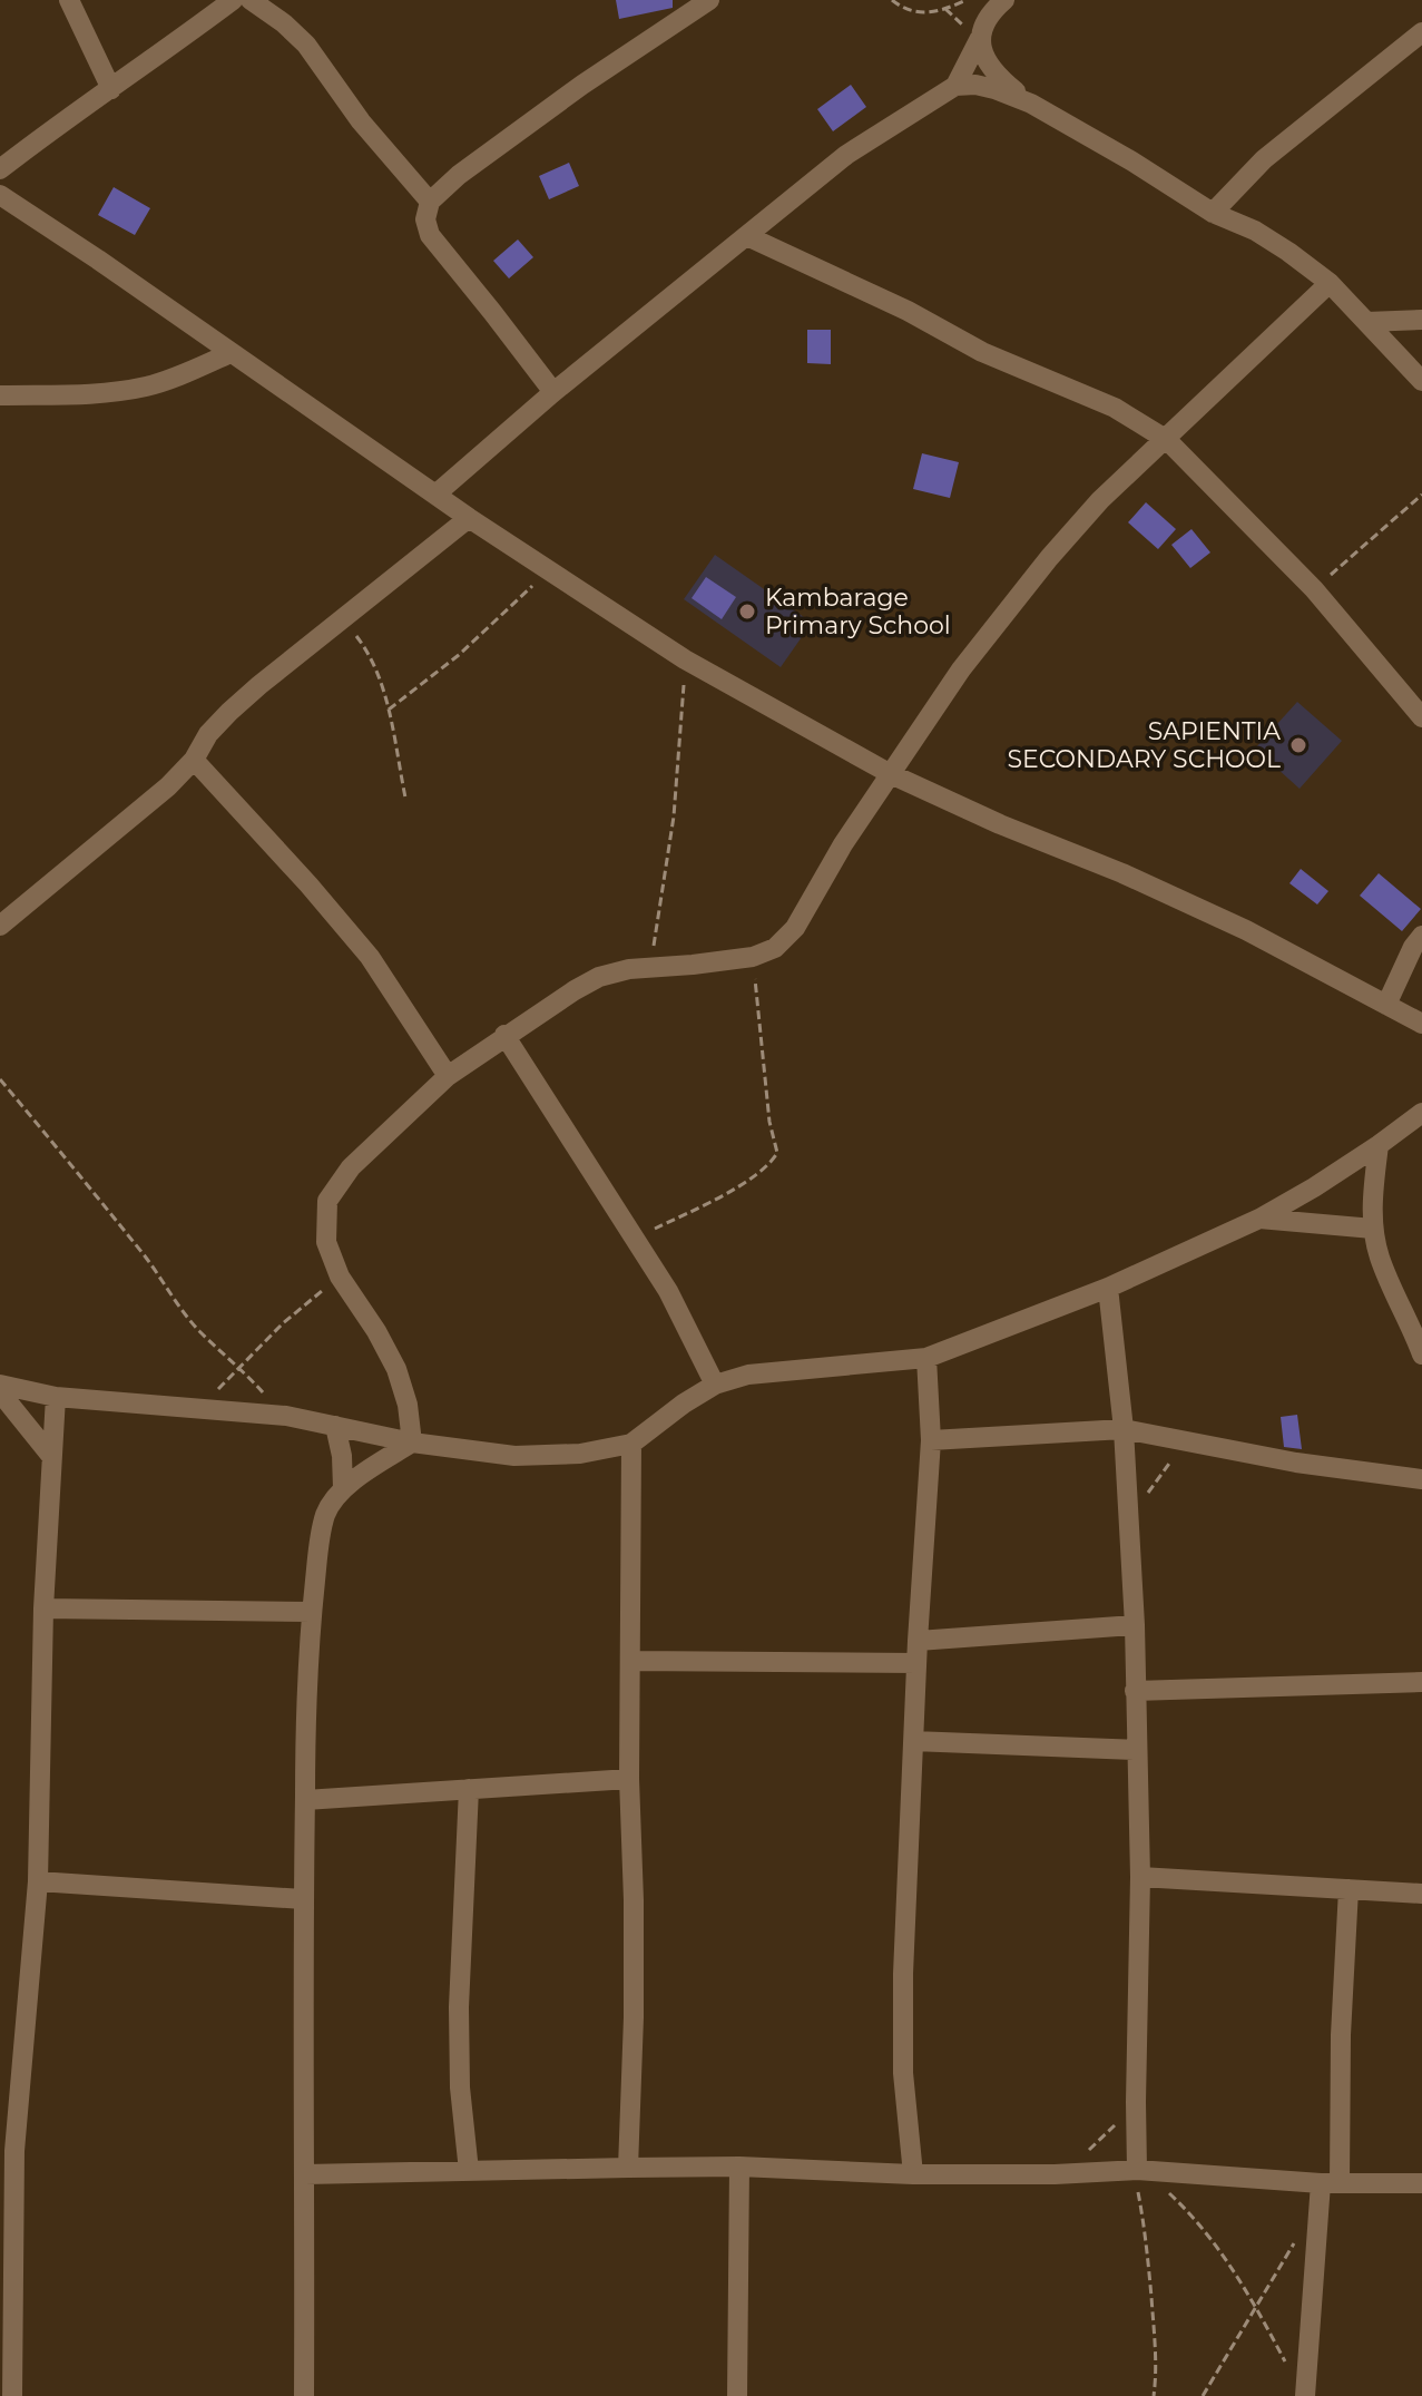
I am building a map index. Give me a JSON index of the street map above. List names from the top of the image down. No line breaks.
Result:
{"places":["Kambarage Primary School","SAPIENTIA SECONDARY SCHOOL"]}
